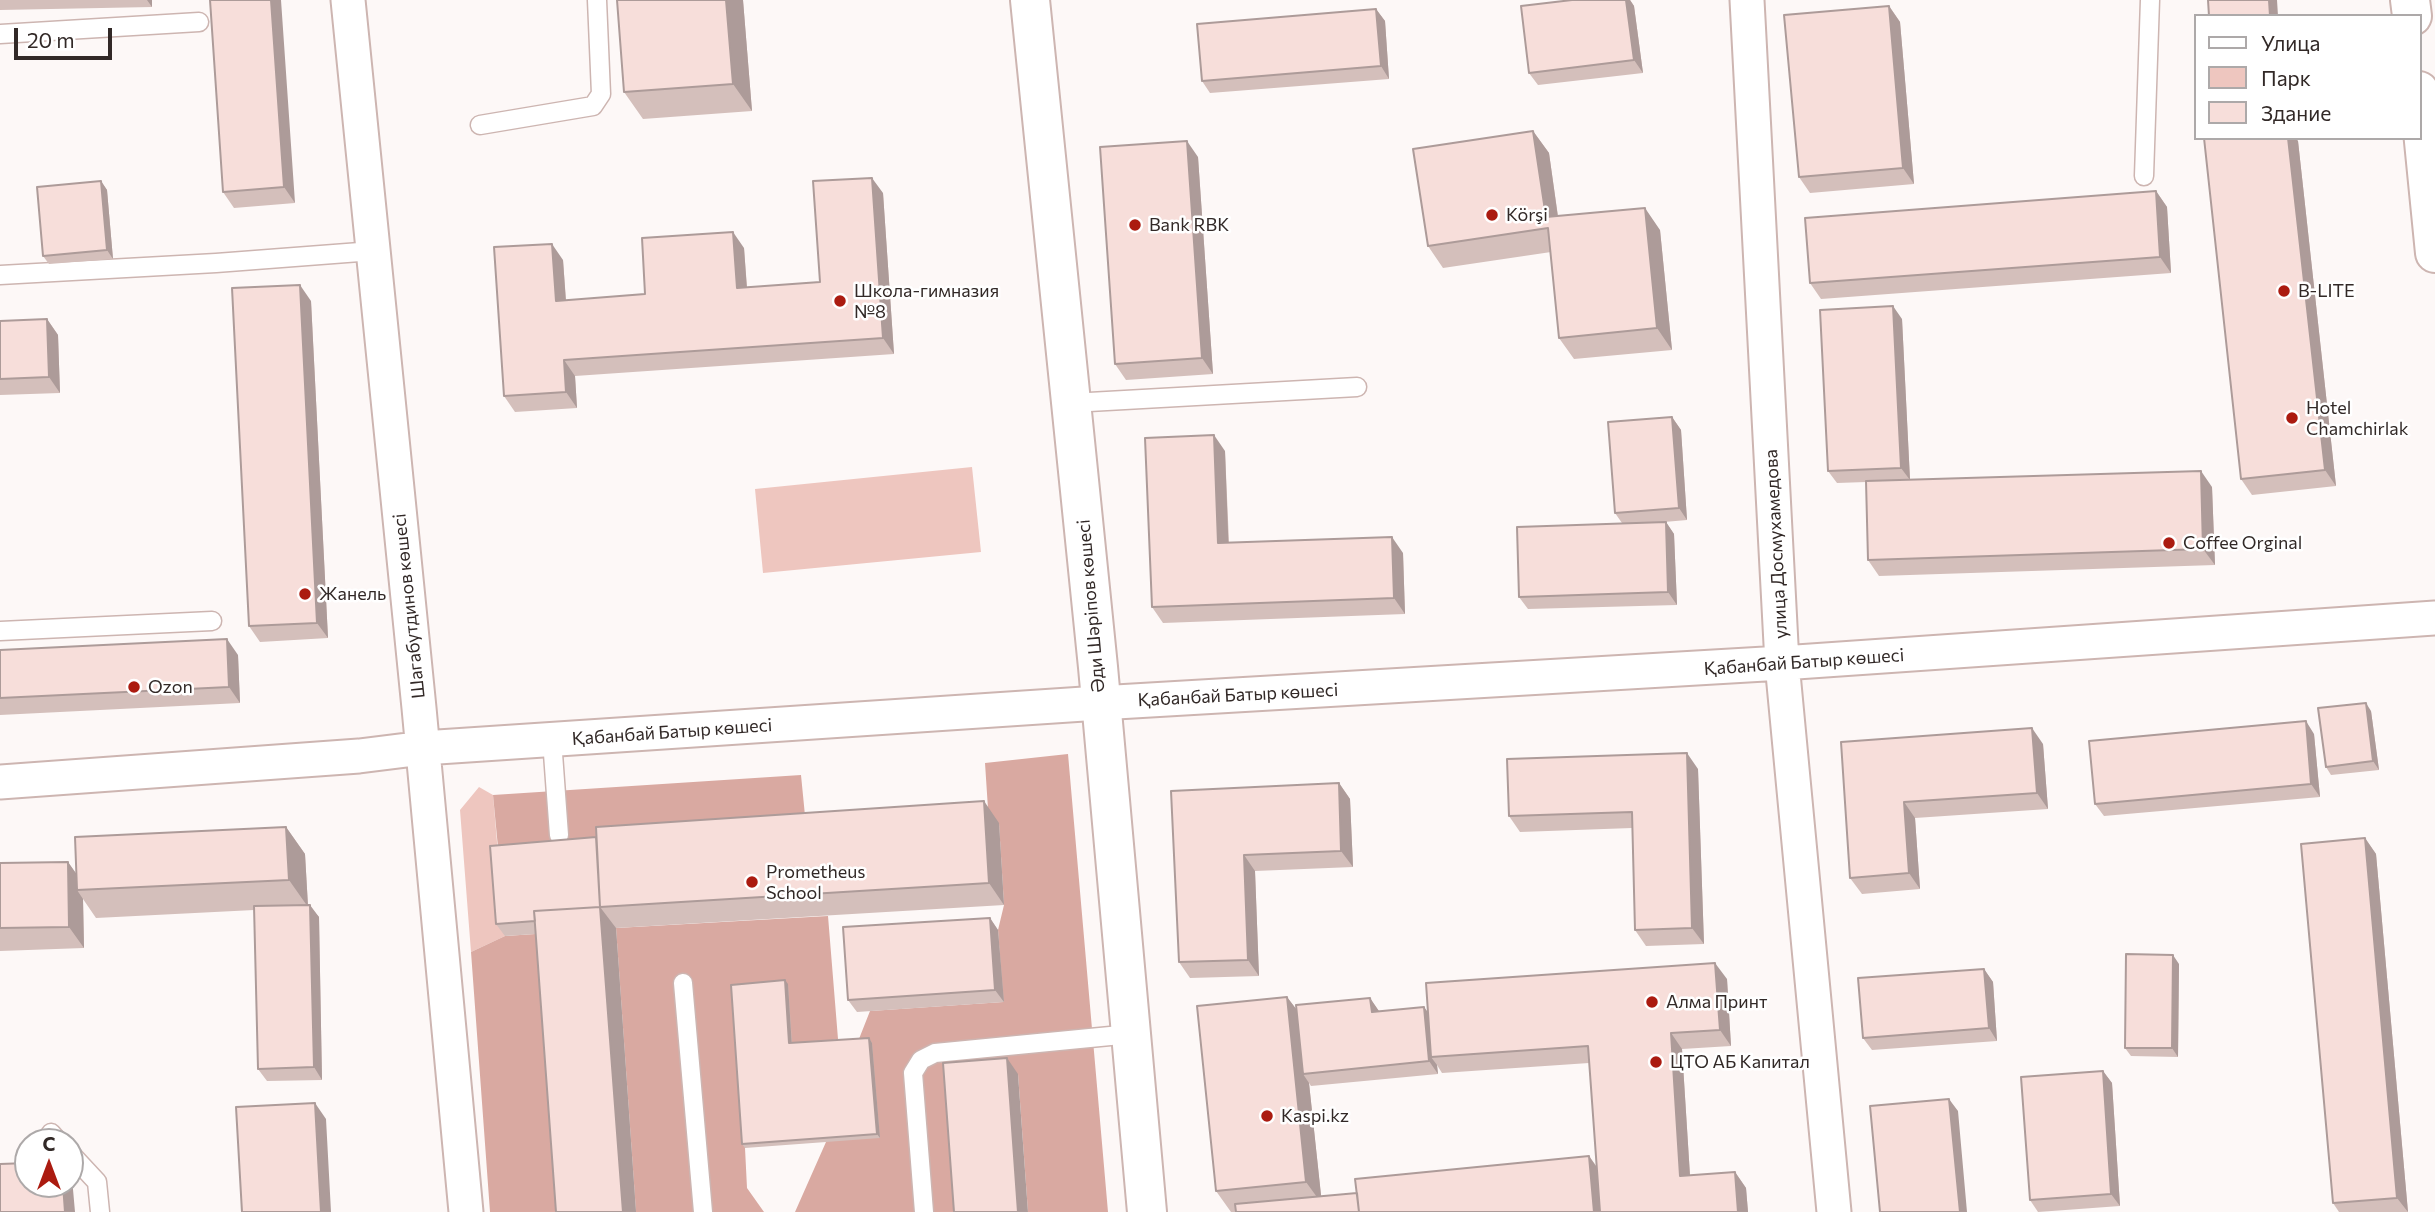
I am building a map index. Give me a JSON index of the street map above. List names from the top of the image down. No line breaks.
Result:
{"streets":{"street":["улица Досмухамедова","Шагабутдинов көшесі","Әди Шәріпов көшесі","Қабанбай Батыр көшесі"]},"crossings":[["улица Досмухамедова","Қабанбай Батыр көшесі"],["Шагабутдинов көшесі","Қабанбай Батыр көшесі"],["Әди Шәріпов көшесі","Қабанбай Батыр көшесі"]],"places":["Körşi","Bank RBK","B-LITE","Школа-гимназия №8","Hotel Chamchirlak","Coffee Orginal","Жанель","Ozon","Prometheus School","Алма Принт","ЦТО АБ Капитал","Kaspi.kz"],"legend":["Улица","Парк","Здание"],"scale_bar":"20 m","north":"top"}
